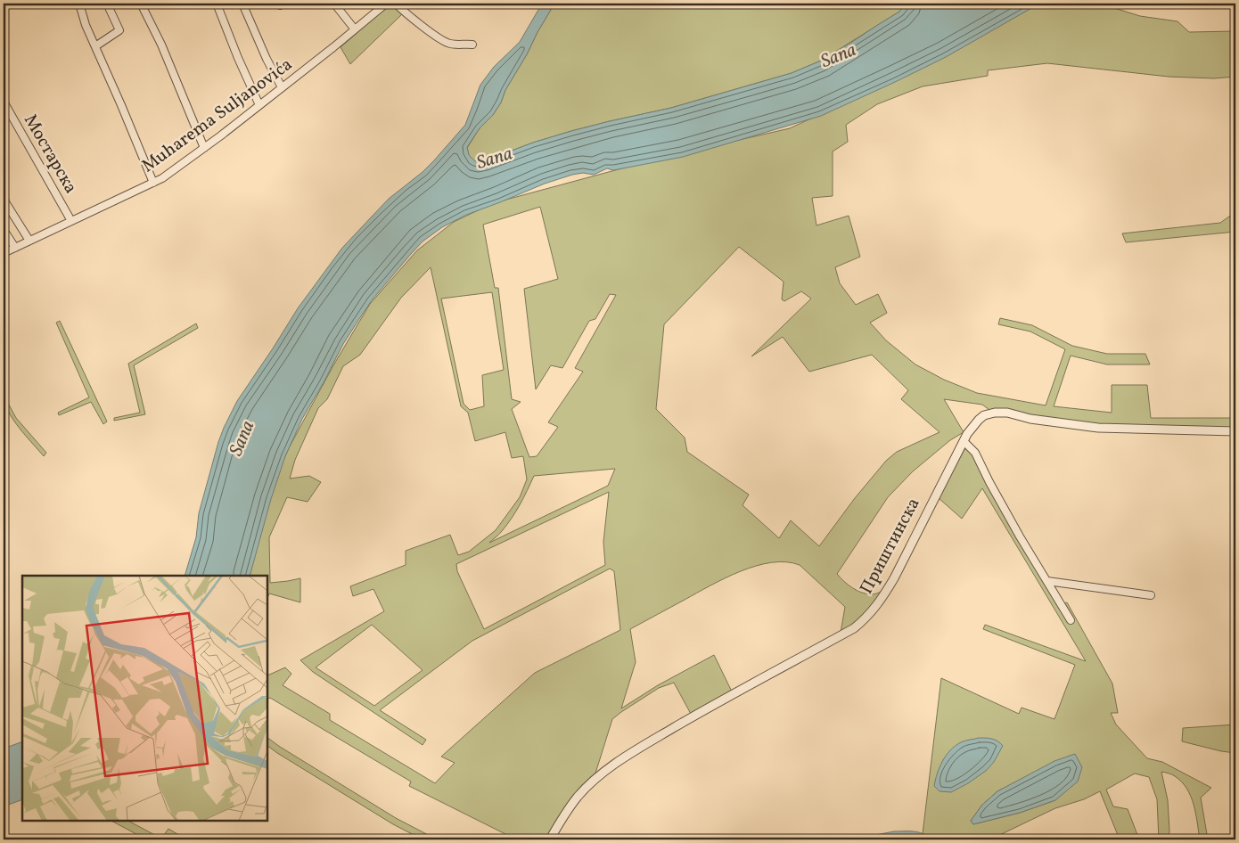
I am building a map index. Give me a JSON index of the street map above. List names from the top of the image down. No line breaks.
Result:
{"streets":{"street":["Muharema Suljanovića","Мостарска","Приштинска"]},"crossings":[["Muharema Suljanovića","Мостарска"]],"water":["Sana"]}
